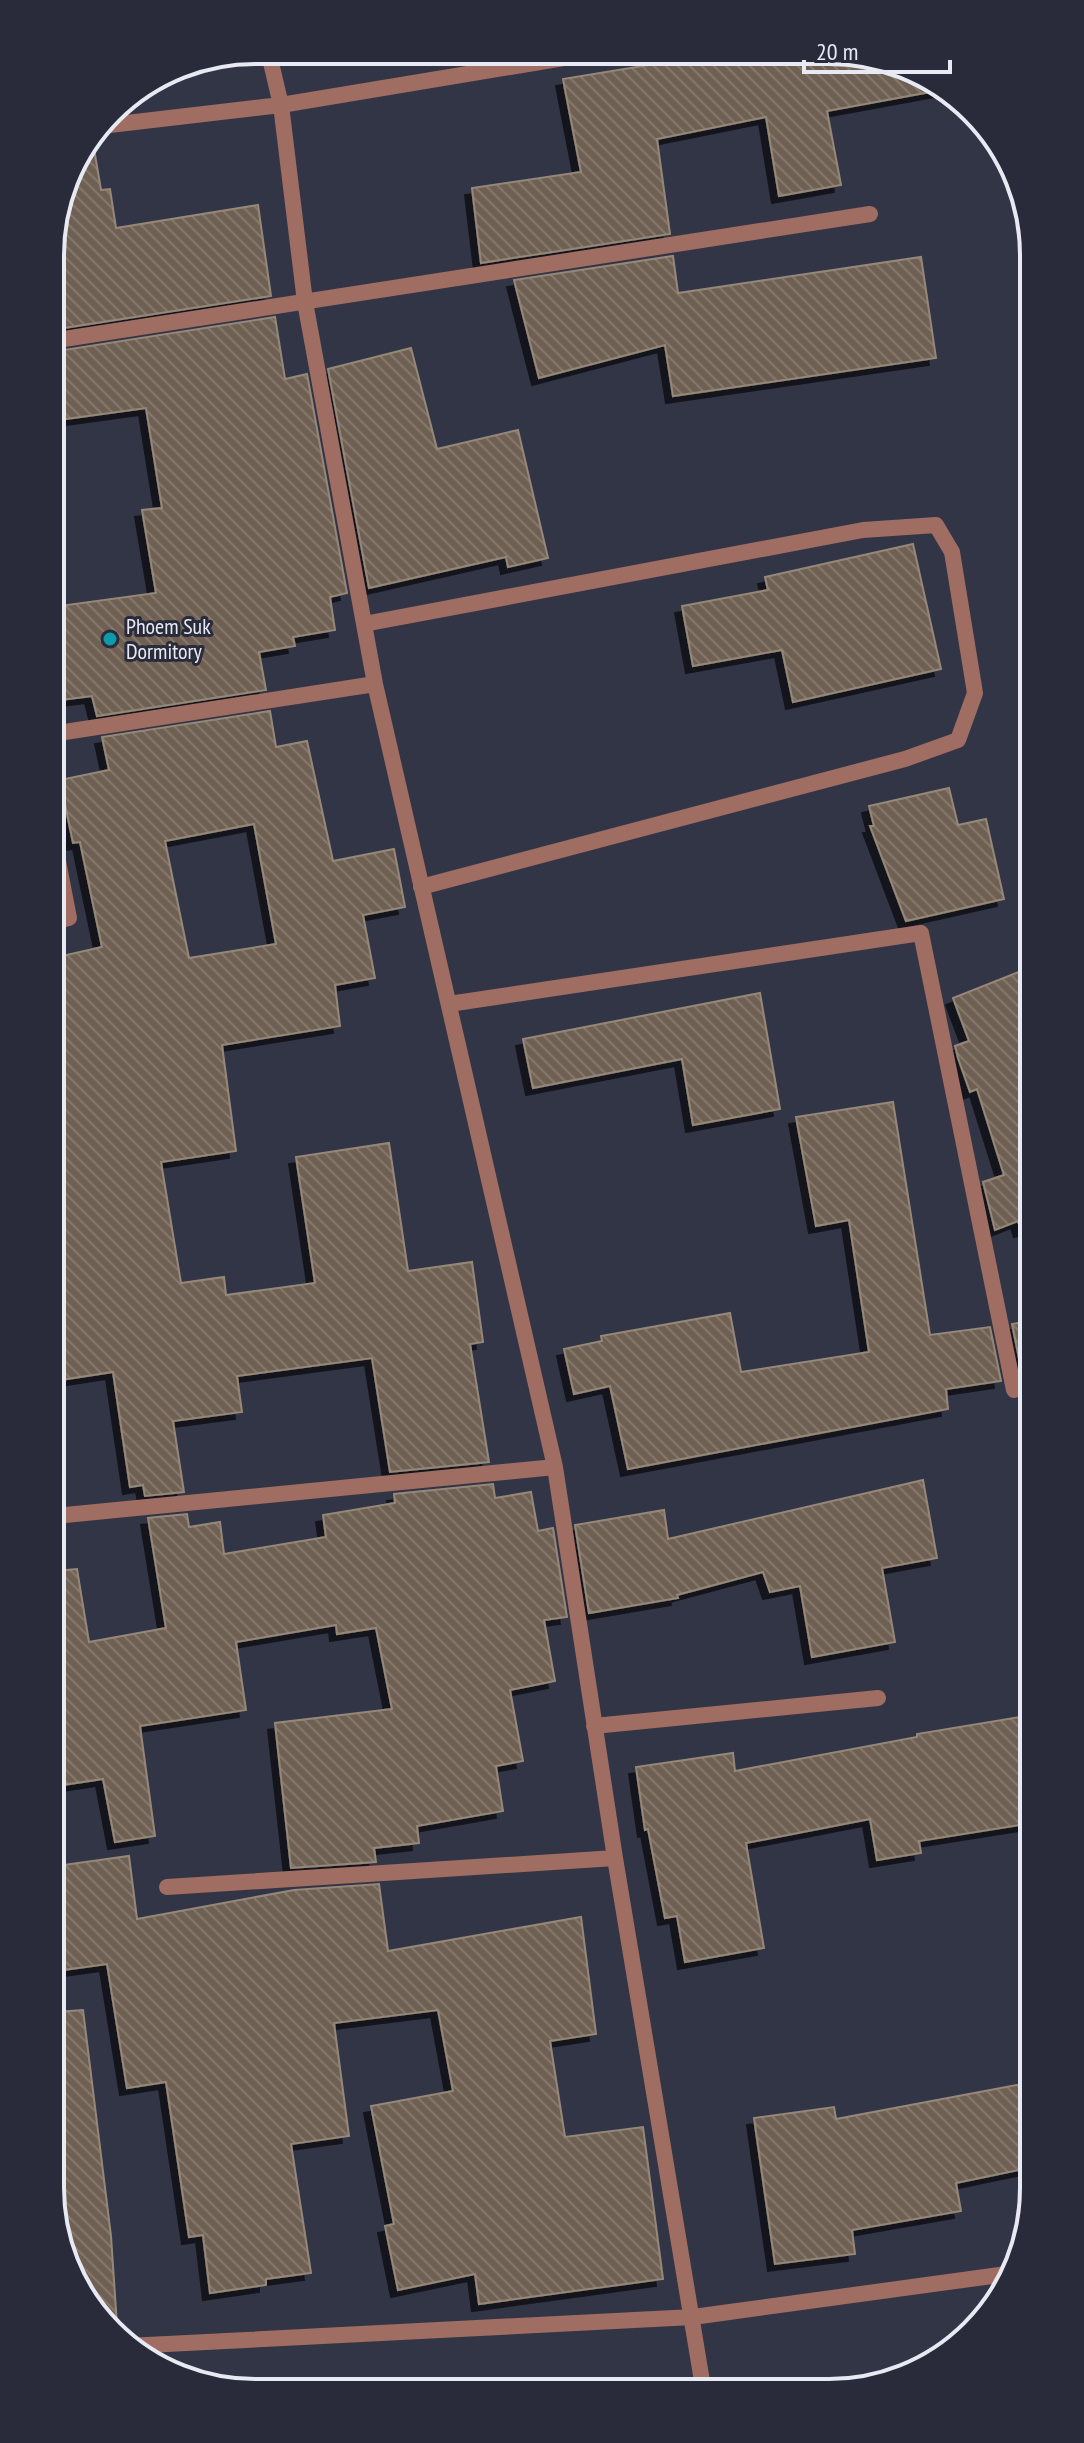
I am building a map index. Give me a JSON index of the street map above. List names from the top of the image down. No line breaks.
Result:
{"places":["Phoem Suk Dormitory"],"scale_bar":"20 m"}
